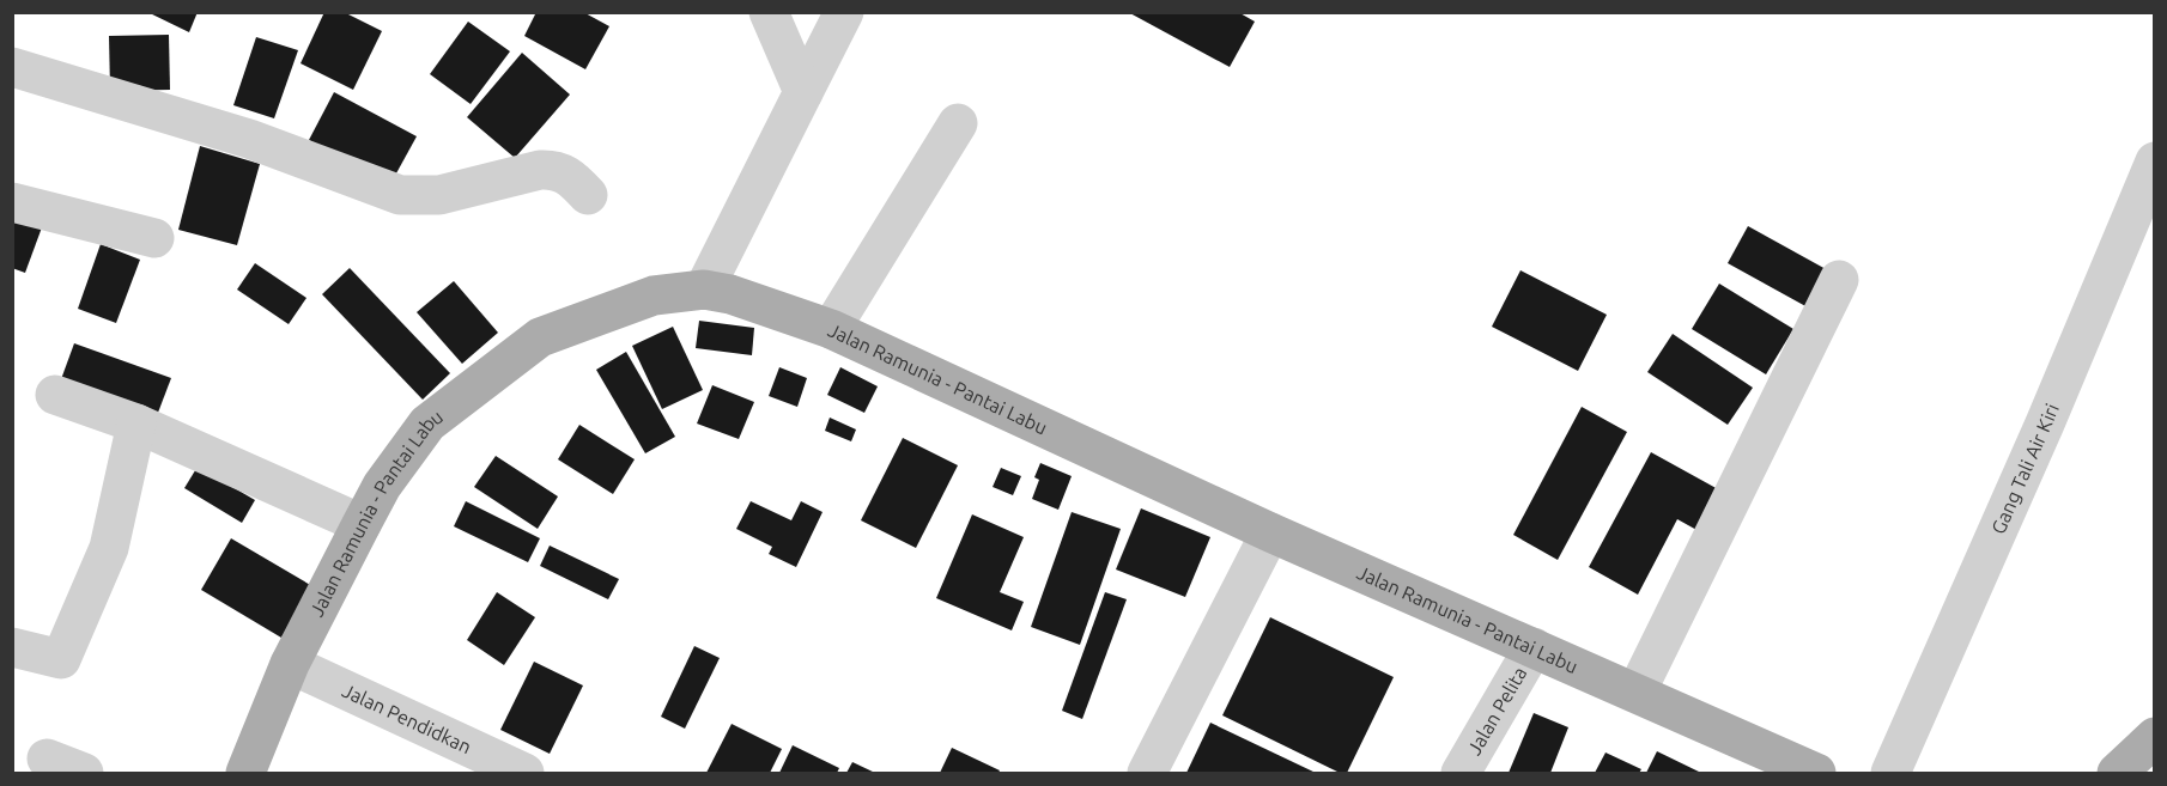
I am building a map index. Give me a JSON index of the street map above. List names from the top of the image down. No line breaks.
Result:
{"streets":{"main road":["Jalan Ramunia - Pantai Labu"],"street":["Gang Tali Air Kiri","Jalan Pelita","Jalan Pendidkan"]},"crossings":[["Jalan Ramunia - Pantai Labu","Jalan Pelita"],["Jalan Ramunia - Pantai Labu","Jalan Pendidkan"]]}
